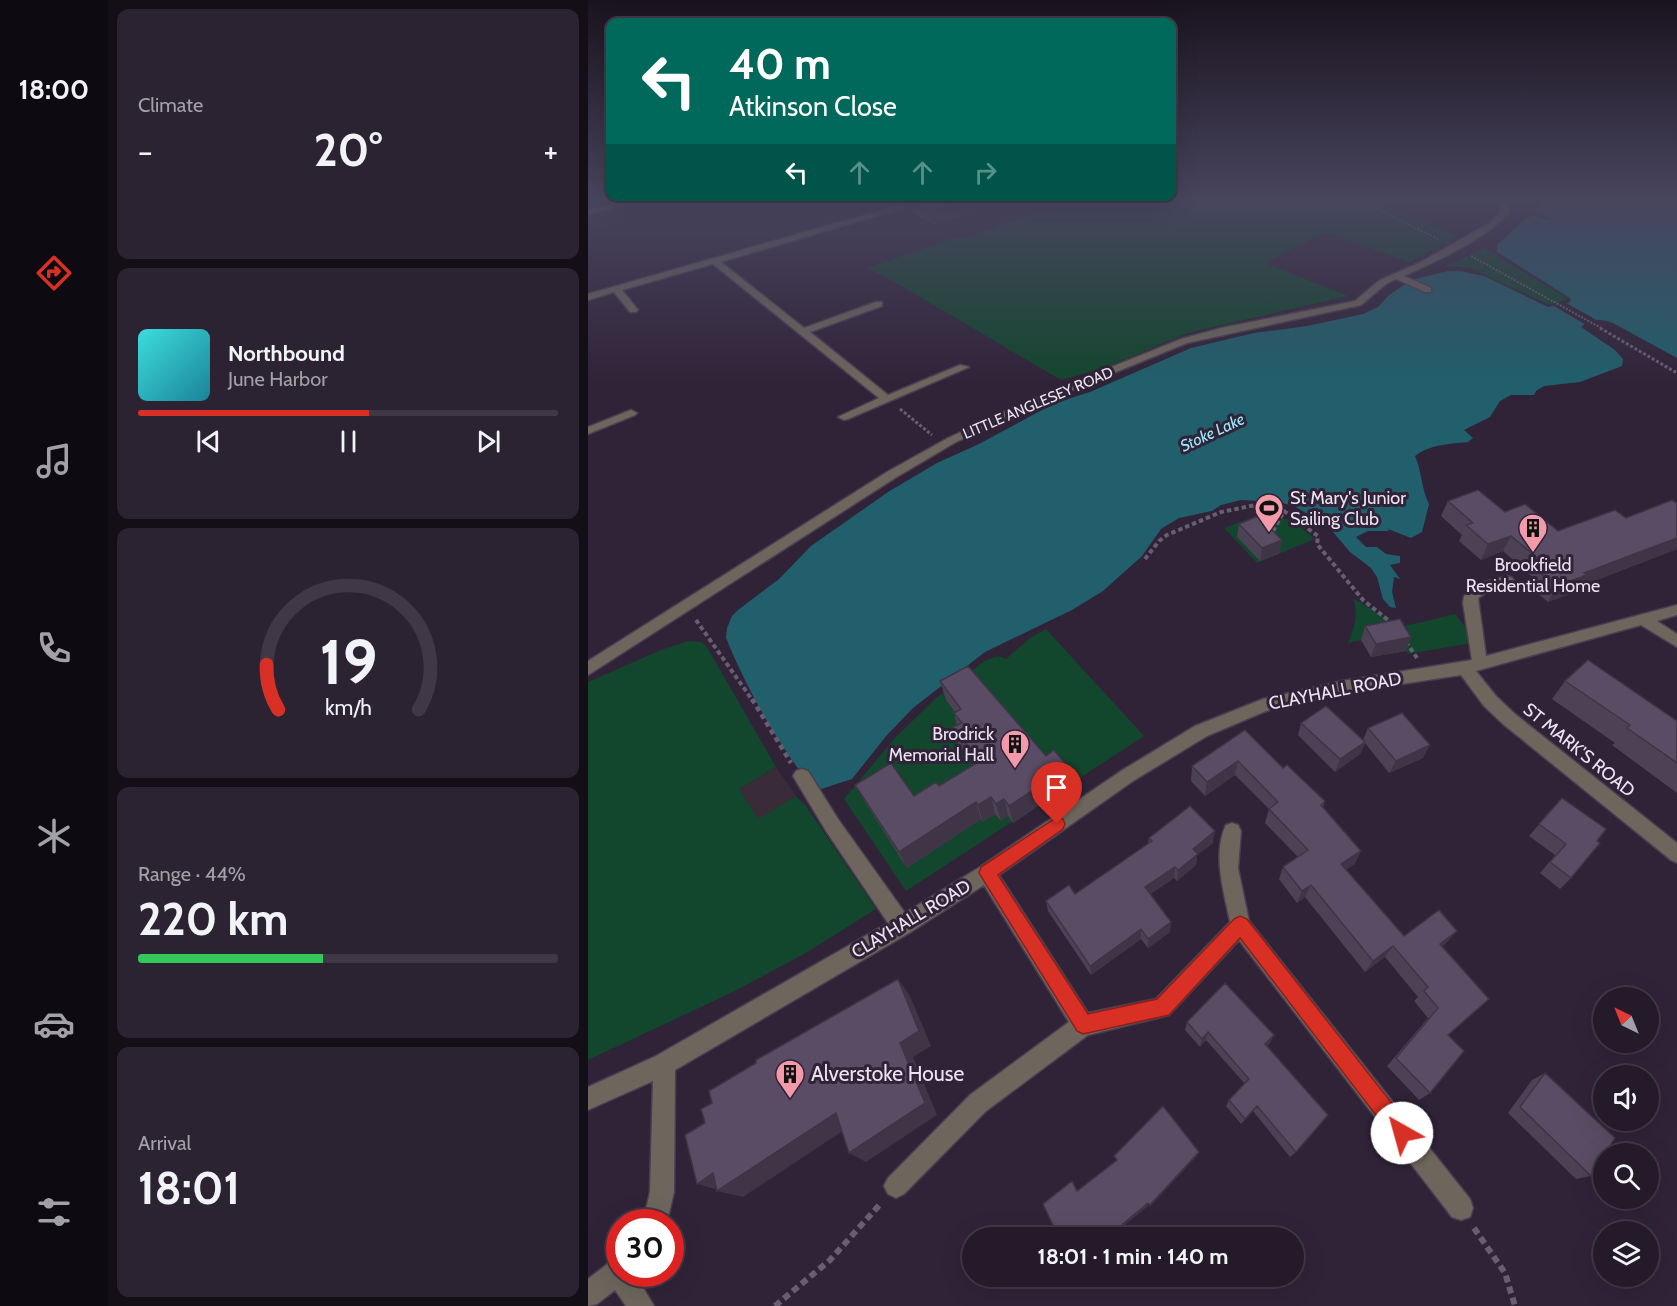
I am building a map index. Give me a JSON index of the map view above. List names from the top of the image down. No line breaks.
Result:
{"streets":{"street":["LITTLE ANGLESEY ROAD","CLAYHALL ROAD","ST MARK'S ROAD"]},"crossings":[["CLAYHALL ROAD","ST MARK'S ROAD"]],"water":["Stoke Lake"],"places":{"sports":["St Mary's Junior Sailing Club"],"building":["Brookfield Residential Home","Brodrick Memorial Hall","Alverstoke House"]},"north":"top left","page":{"tabs":"18:00","tile":["Climate",["Range · 44%","220 km"],["Arrival","18:01"]],"turn":["40 m","Atkinson Close"],"heat":["−","20°","+"],"song":["Northbound","June Harbor"],"limit":"30","trip":"18:01 · 1 min · 140 m","gauge":["19","km/h"]}}
